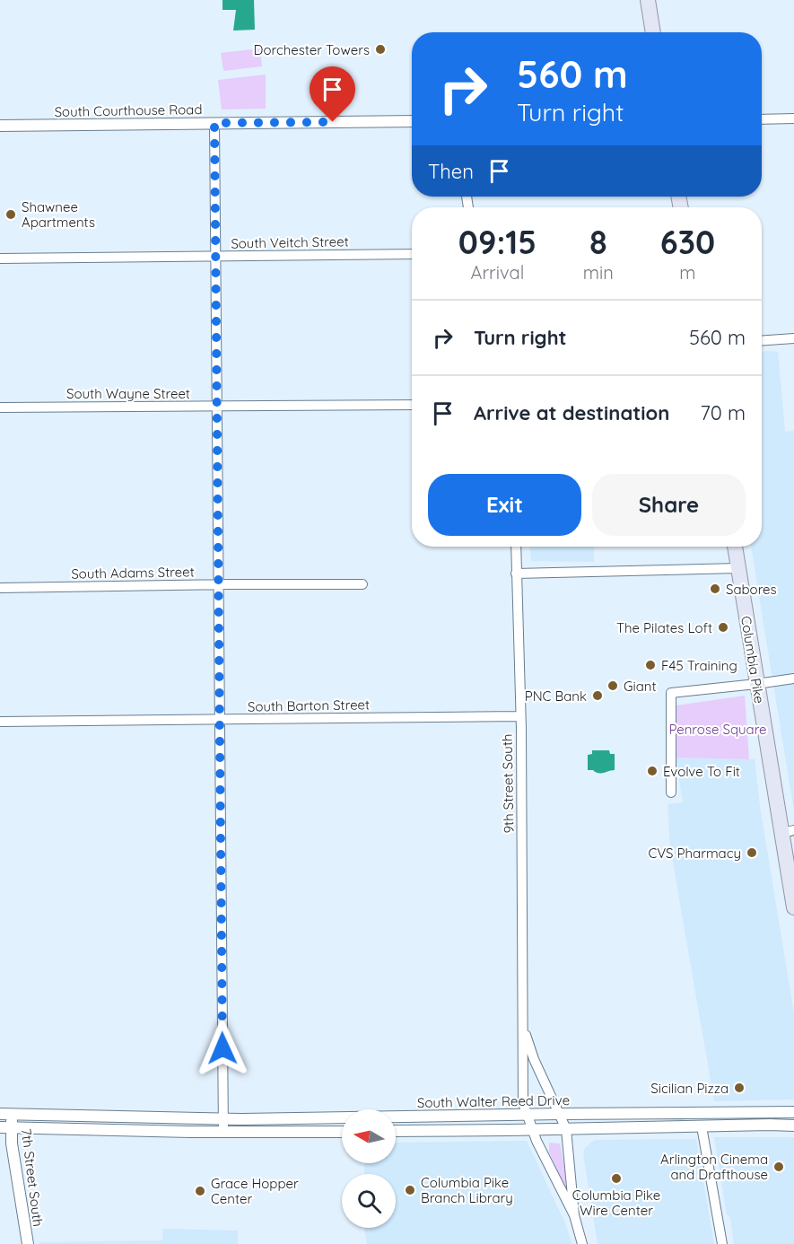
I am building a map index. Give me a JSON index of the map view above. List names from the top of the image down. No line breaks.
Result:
{"streets":{"main road":["Columbia Pike"],"street":["South Courthouse Road","South Veitch Street","South Wayne Street","South Adams Street","South Barton Street","9th Street South","South Walter Reed Drive","7th Street South"]},"crossings":[["South Barton Street","9th Street South"],["9th Street South","South Walter Reed Drive"],["South Walter Reed Drive","7th Street South"]],"parks":["Penrose Square"],"places":["Dorchester Towers","Shawnee Apartments","Sabores","The Pilates Loft","F45 Training","Giant","PNC Bank","Evolve To Fit","CVS Pharmacy","Sicilian Pizza","Arlington Cinema and Drafthouse","Columbia Pike Wire Center","Columbia Pike Branch Library","Grace Hopper Center"],"north":"left","page":{"turn":["560 m","Turn right"],"then":"Then","eta":["09:15","Arrival","8","min","630","m"],"list":[{"name":"Turn right","value":"560 m"},{"name":"Arrive at destination","value":"70 m"}],"buttons":["Exit","Share"]}}
